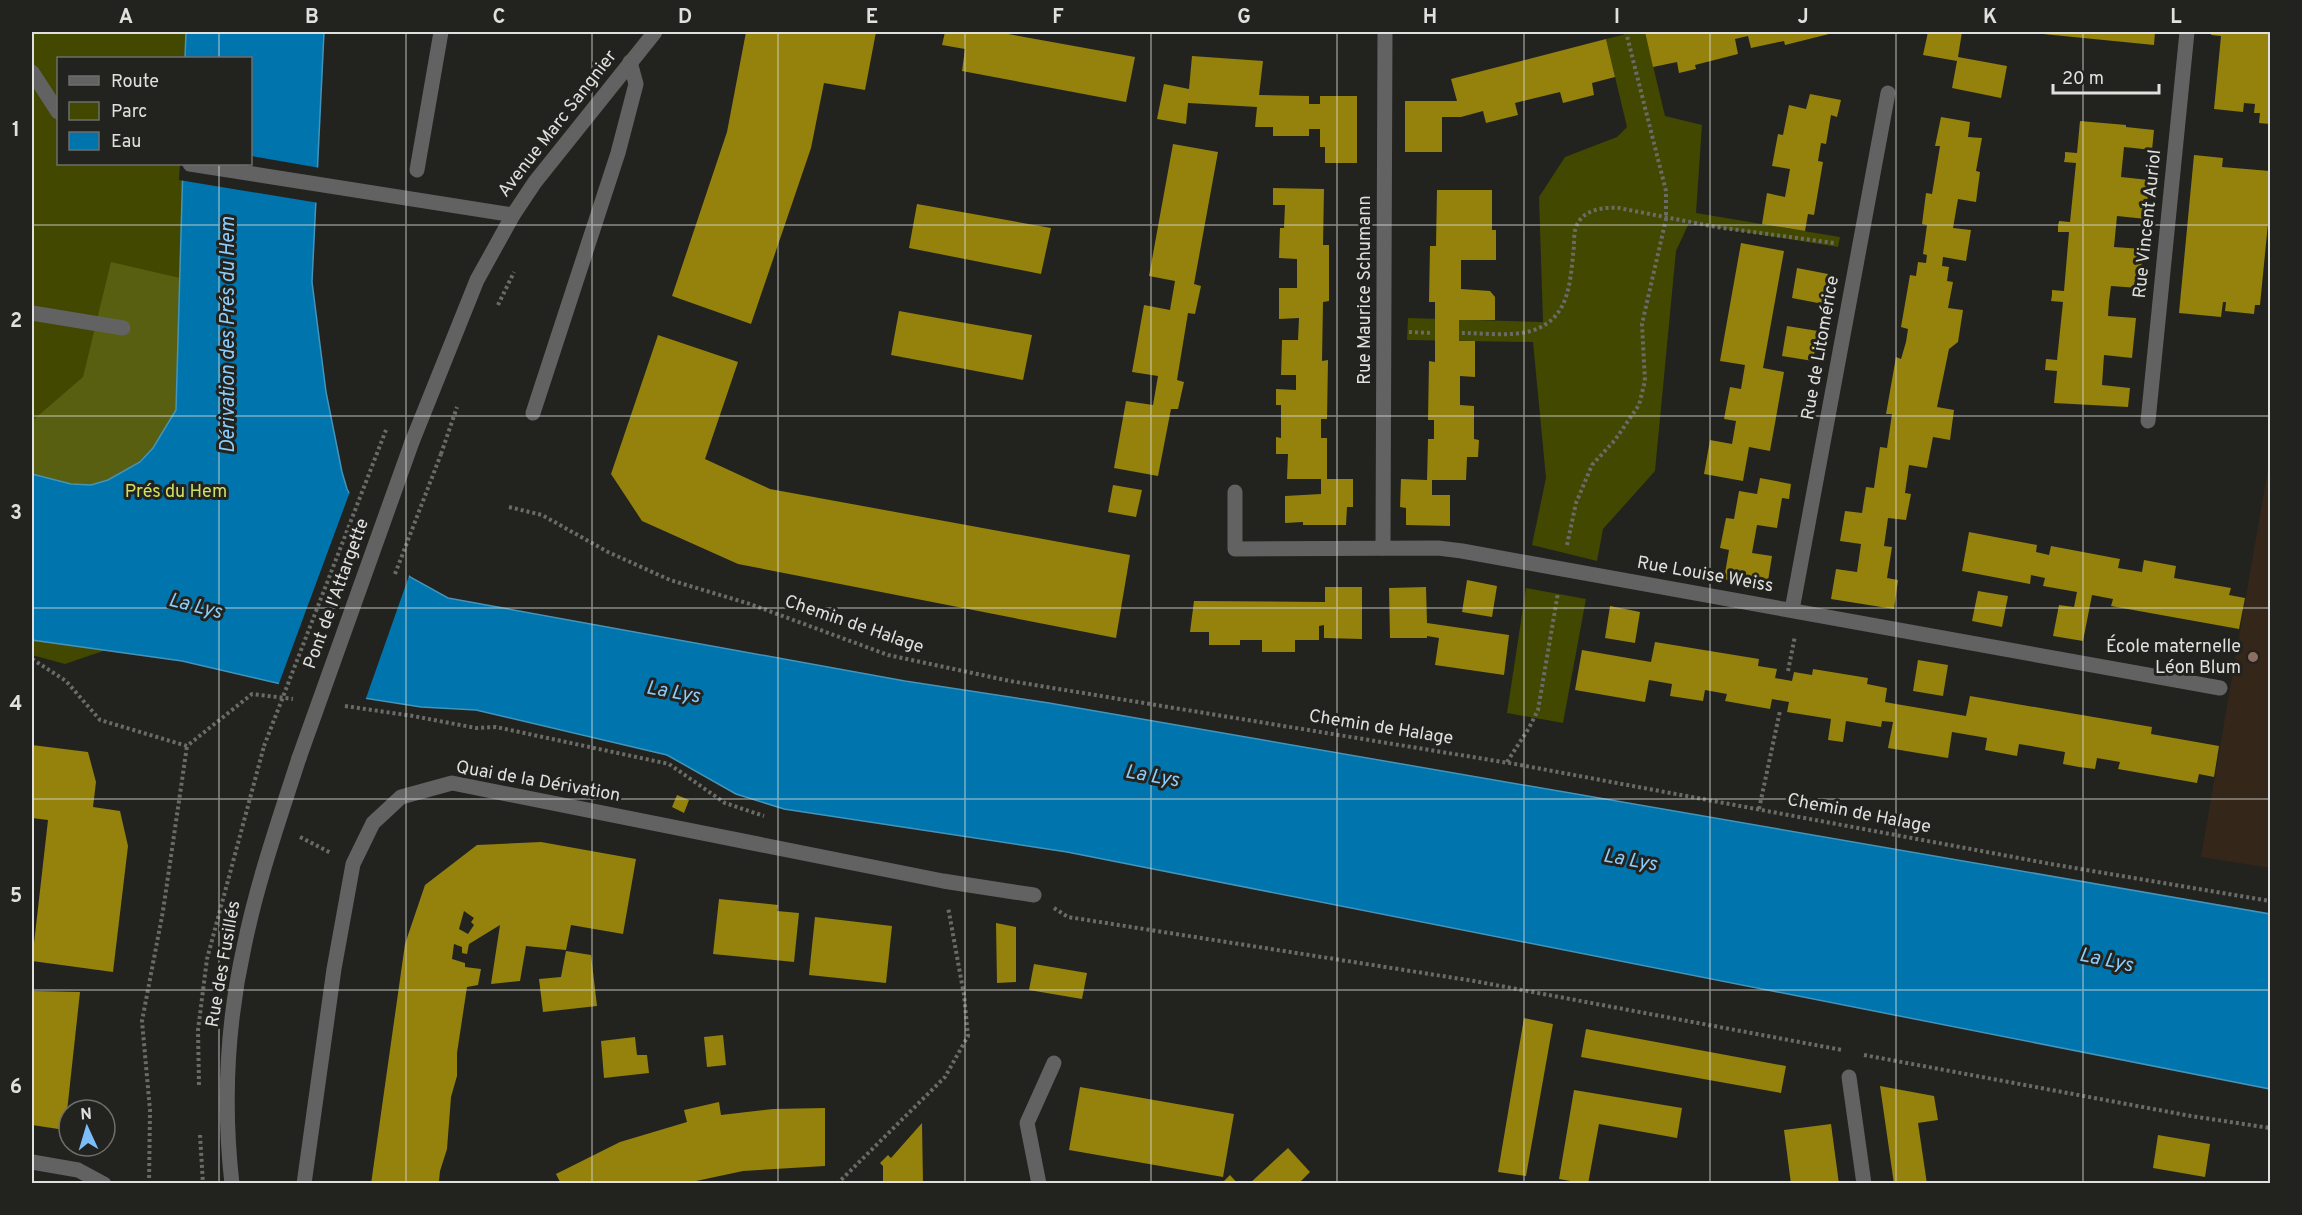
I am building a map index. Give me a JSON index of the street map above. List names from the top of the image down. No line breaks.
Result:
{"streets":{"street":["Avenue Marc Sangnier","Rue Vincent Auriol","Rue Maurice Schumann","Rue de Litomérice","Rue Louise Weiss","Pont de l'Attargette","Quai de la Dérivation","Rue des Fusillés"],"path":["Chemin de Halage"]},"crossings":[["Avenue Marc Sangnier","Pont de l'Attargette"],["Rue Maurice Schumann","Rue Louise Weiss"],["Rue de Litomérice","Rue Louise Weiss"],["Pont de l'Attargette","Rue des Fusillés"]],"water":["Dérivation des Prés du Hem","La Lys"],"parks":["Prés du Hem"],"places":["École maternelle Léon Blum"],"legend":["Route","Parc","Eau"],"scale_bar":"20 m","north":"top","grid":{"columns":["A","B","C","D","E","F","G","H","I","J","K","L"],"rows":["1","2","3","4","5","6"]}}
